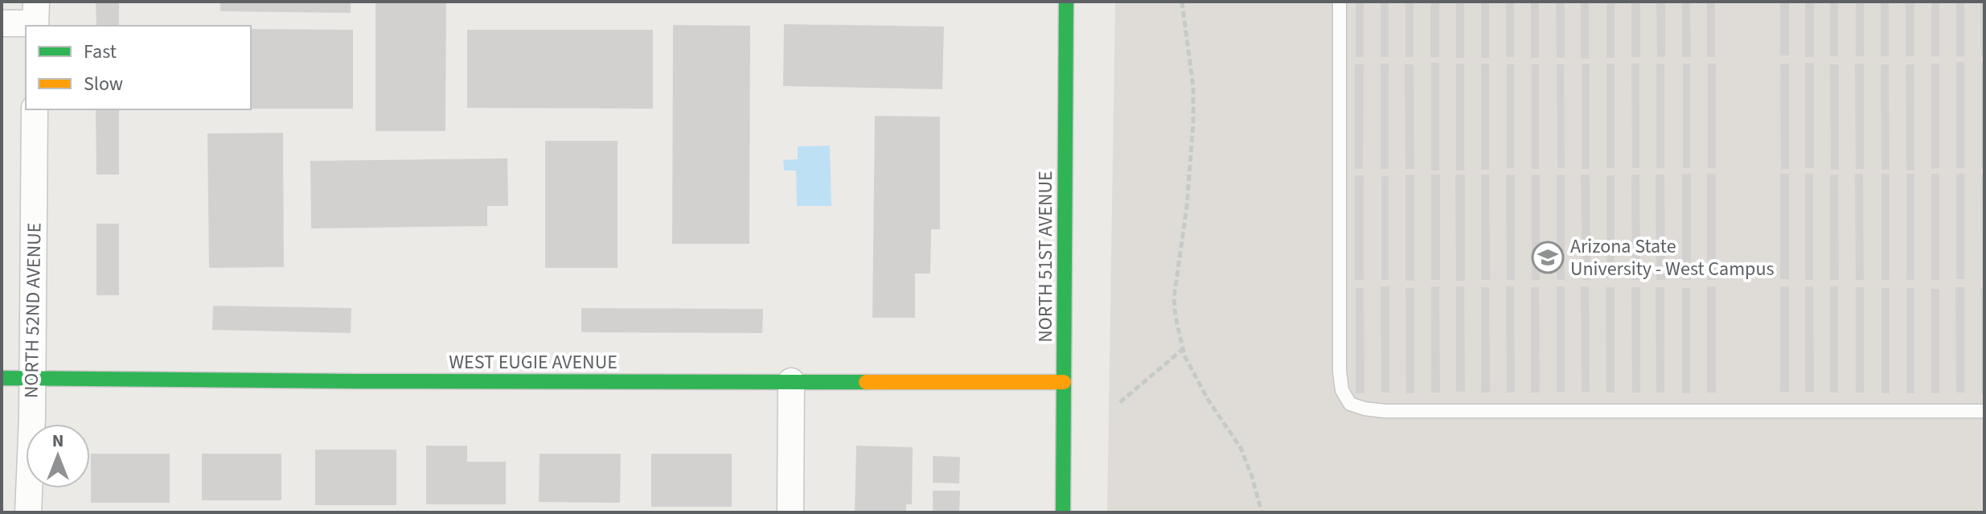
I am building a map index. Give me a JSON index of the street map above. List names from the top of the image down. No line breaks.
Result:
{"streets":{"street":["NORTH 51ST AVENUE","NORTH 52ND AVENUE","WEST EUGIE AVENUE"]},"crossings":[["NORTH 51ST AVENUE","WEST EUGIE AVENUE"],["NORTH 52ND AVENUE","WEST EUGIE AVENUE"]],"places":{"school or university":["Arizona State University - West Campus"]},"legend":["Fast","Slow"],"north":"top"}
